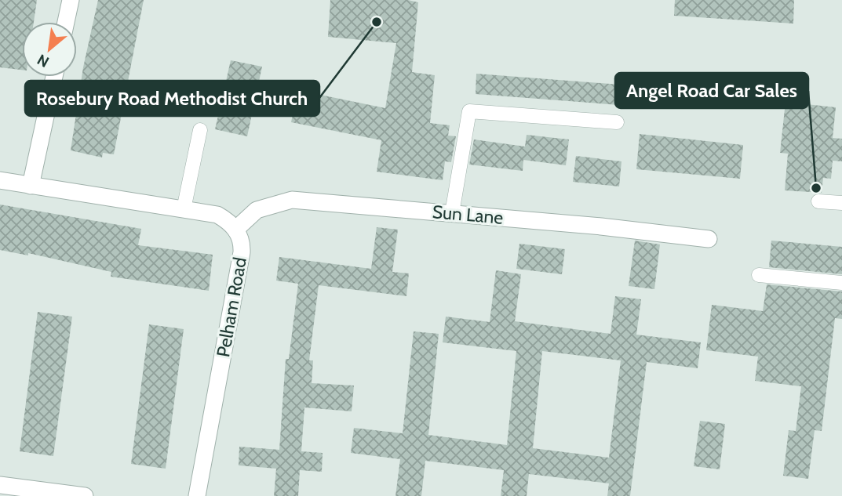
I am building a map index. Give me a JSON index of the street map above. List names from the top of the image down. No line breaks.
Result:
{"streets":{"street":["Sun Lane","Pelham Road"]},"crossings":[["Sun Lane","Pelham Road"]],"places":["Rosebury Road Methodist Church","Angel Road Car Sales"],"north":"bottom left"}
